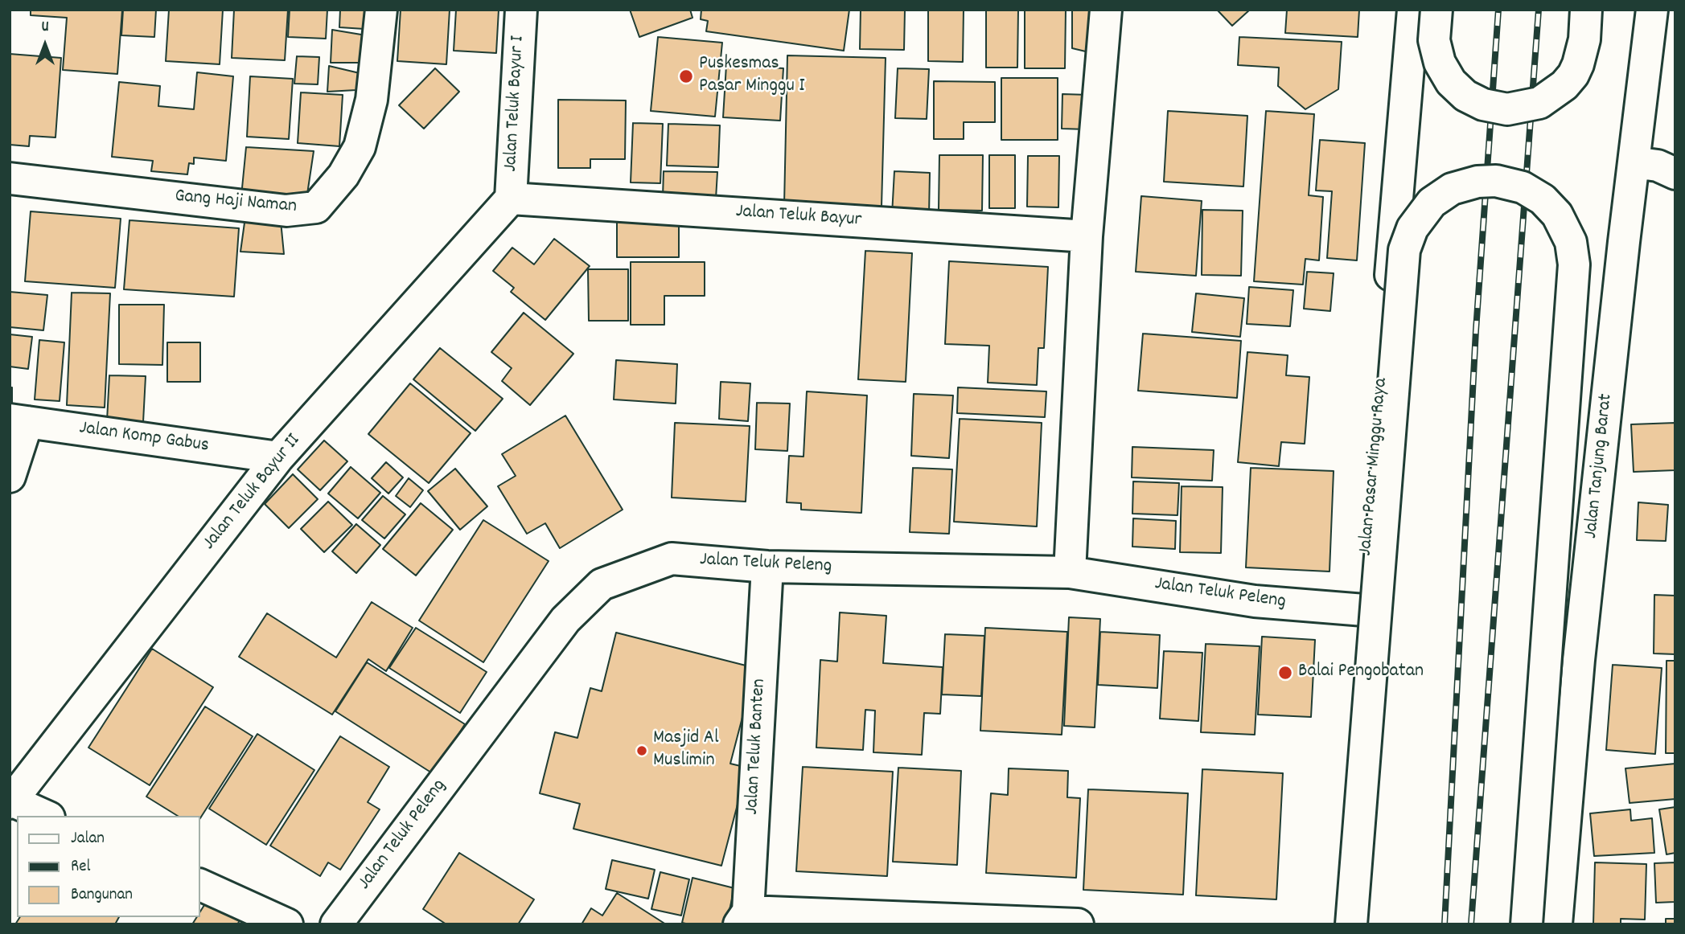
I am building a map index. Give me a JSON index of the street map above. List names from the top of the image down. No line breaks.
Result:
{"streets":{"street":["Jalan Teluk Bayur I","Gang Haji Naman","Jalan Teluk Bayur","Jalan Komp Gabus","Jalan Tanjung Barat","Jalan Pasar Minggu Raya","Jalan Teluk Bayur II","Jalan Teluk Peleng","Jalan Teluk Banten"]},"crossings":[["Jalan Teluk Bayur I","Jalan Teluk Bayur"],["Jalan Teluk Bayur I","Jalan Teluk Bayur II"],["Jalan Teluk Bayur","Jalan Teluk Bayur II"],["Jalan Komp Gabus","Jalan Teluk Bayur II"],["Jalan Pasar Minggu Raya","Jalan Teluk Peleng"],["Jalan Teluk Peleng","Jalan Teluk Banten"]],"places":["Puskesmas Pasar Minggu I","Balai Pengobatan","Masjid Al Muslimin"],"legend":["Jalan","Rel","Bangunan"],"north":"top"}
